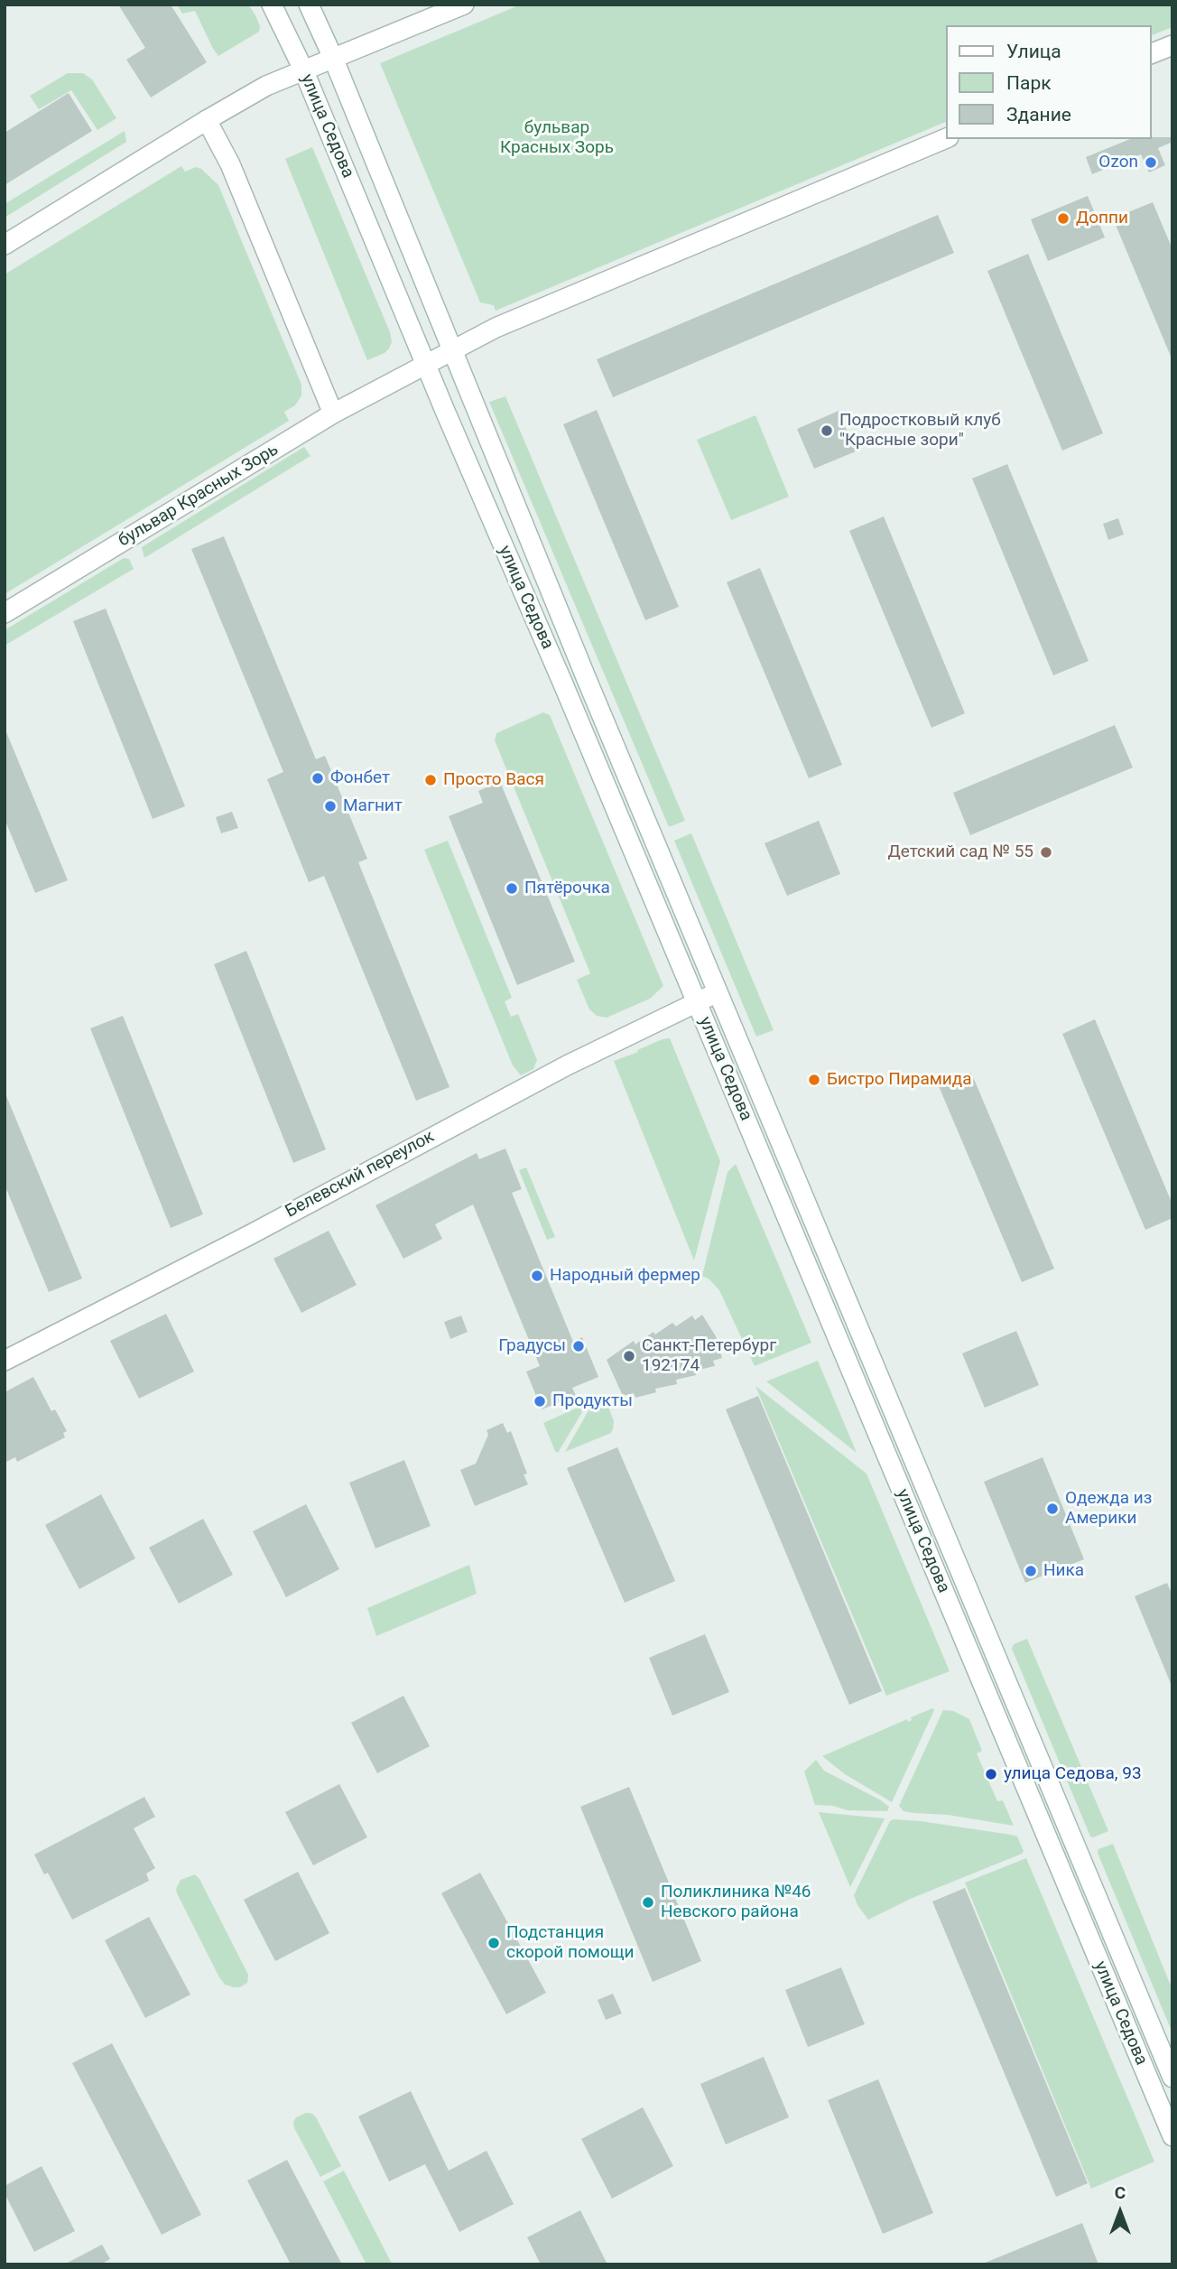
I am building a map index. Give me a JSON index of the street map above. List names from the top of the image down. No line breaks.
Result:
{"streets":{"main road":["улица Седова","бульвар Красных Зорь","Белевский переулок"]},"crossings":[["улица Седова","бульвар Красных Зорь"],["улица Седова","Белевский переулок"]],"parks":["бульвар Красных Зорь"],"places":["Ozon","Доппи","Подростковый клуб \"Красные зори\"","Фонбет","Просто Вася","Магнит","Детский сад № 55","Пятёрочка","Бистро Пирамида","Народный фермер","Градусы","Санкт-Петербург 192174","Продукты","Одежда из Америки","Ника","улица Седова, 93","Поликлиника №46 Невского района","Подстанция скорой помощи"],"legend":["Улица","Парк","Здание"],"north":"top"}
